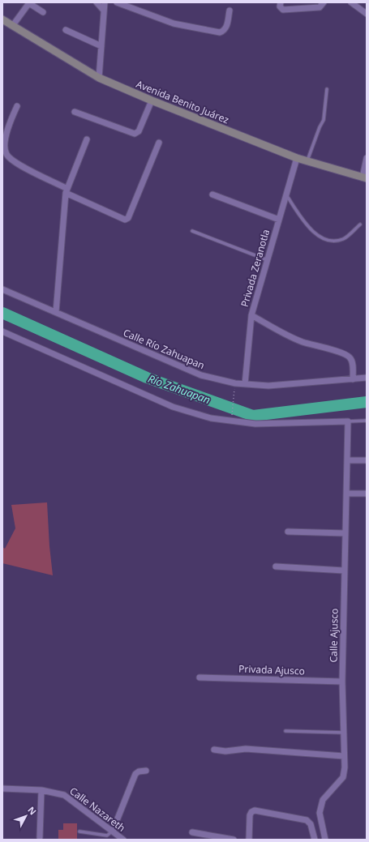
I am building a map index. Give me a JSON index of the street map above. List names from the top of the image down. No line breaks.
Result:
{"streets":{"main road":["Avenida Benito Juárez"],"street":["Privada Zeranotla","Calle Río Zahuapan","Calle Ajusco","Privada Ajusco","Calle Nazareth"]},"crossings":[["Avenida Benito Juárez","Privada Zeranotla"],["Privada Zeranotla","Calle Río Zahuapan"],["Calle Ajusco","Privada Ajusco"]],"water":["Río Zahuapan"],"north":"top right"}
